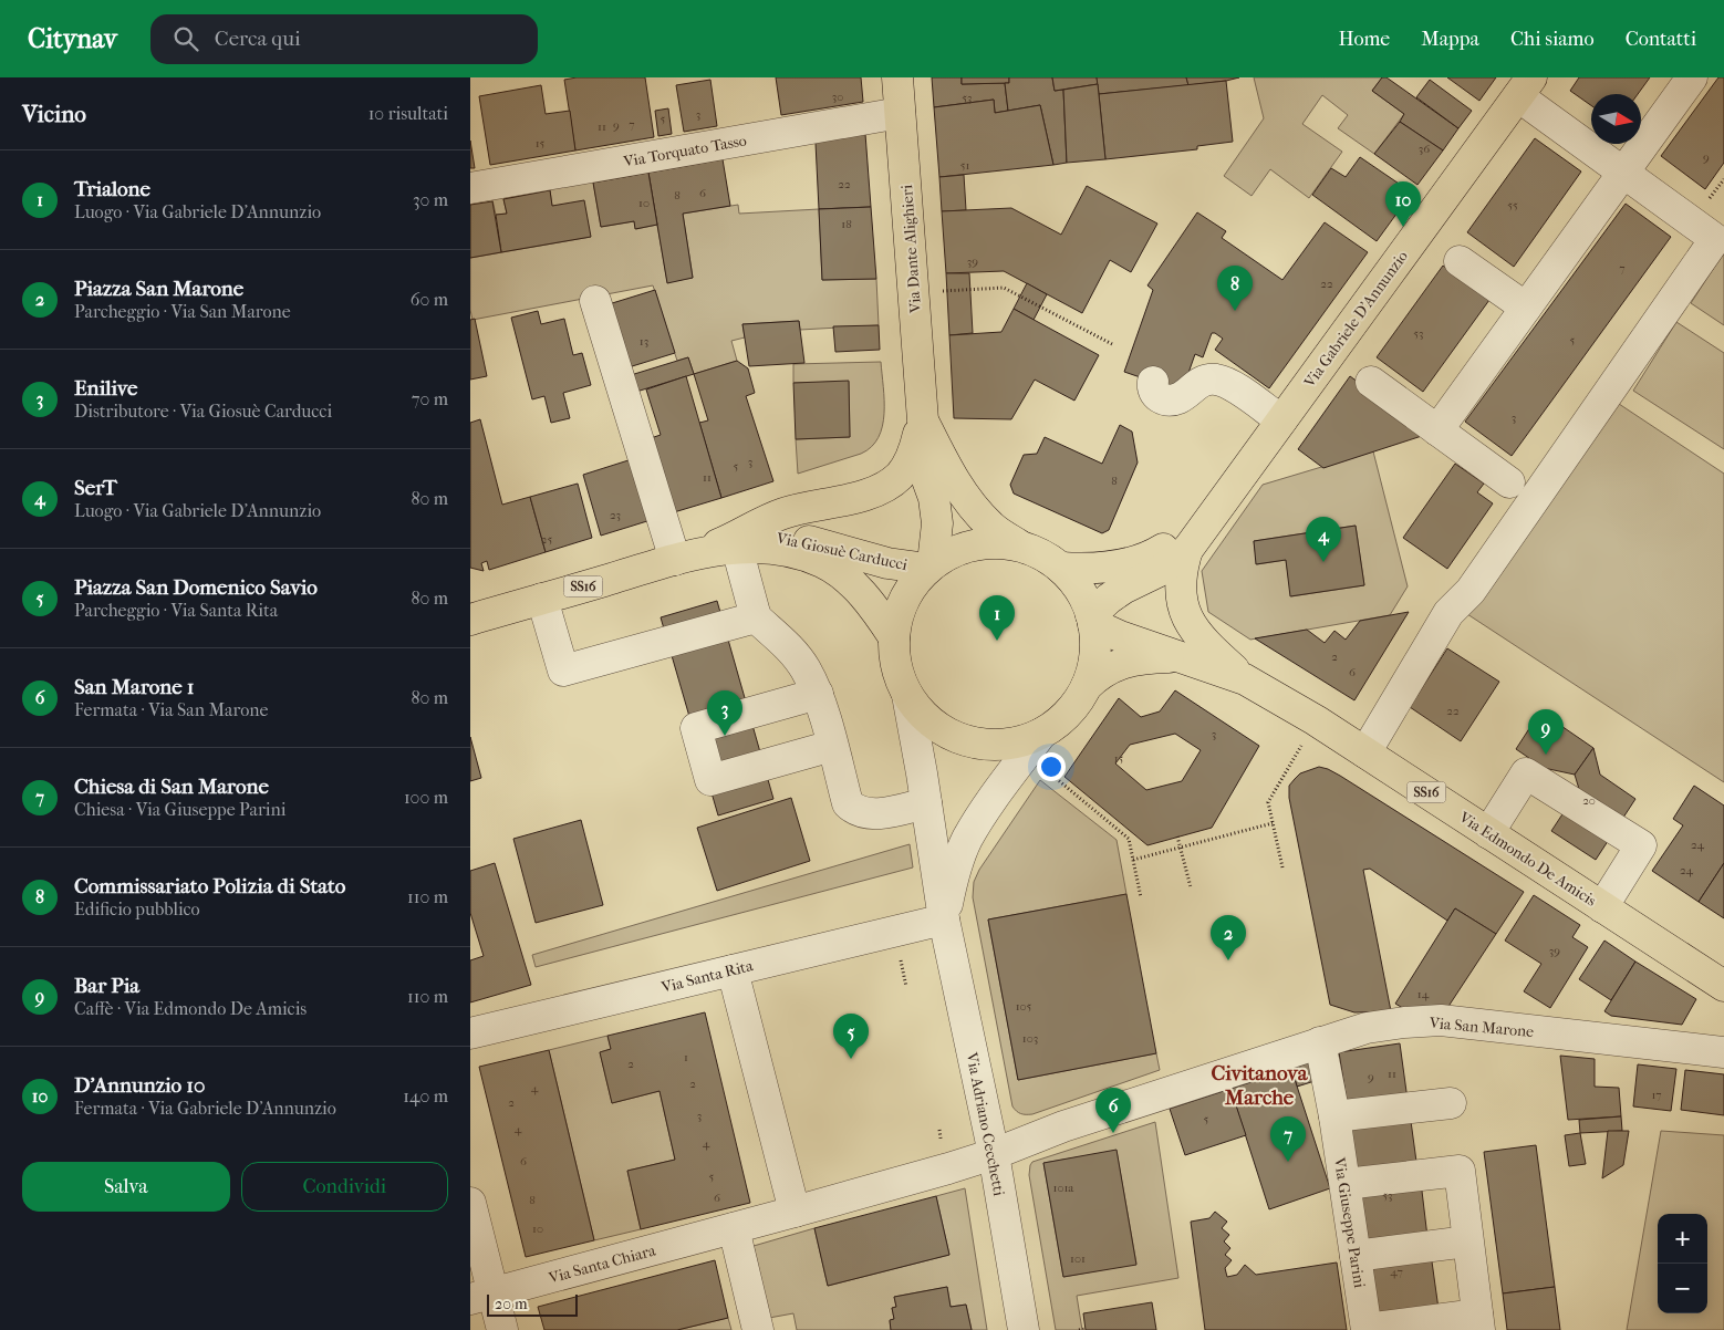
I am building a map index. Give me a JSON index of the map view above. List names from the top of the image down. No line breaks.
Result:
{"streets":{"main road":["Via Dante Alighieri","Via Gabriele D'Annunzio","Via Giosuè Carducci","SS16","Via Edmondo De Amicis"],"street":["Via Torquato Tasso","Via Santa Rita","Via San Marone","Via Adriano Cecchetti","Via Giuseppe Parini","Via Santa Chiara"]},"crossings":[["Via Torquato Tasso","Via Dante Alighieri"],["Via Dante Alighieri","Via Giosuè Carducci"],["Via Dante Alighieri","SS16"],["Via Gabriele D'Annunzio","SS16"],["Via Gabriele D'Annunzio","Via Edmondo De Amicis"],["Via Giosuè Carducci","SS16"],["SS16","Via Edmondo De Amicis"],["SS16","Via Adriano Cecchetti"],["Via Santa Rita","Via Adriano Cecchetti"],["Via San Marone","Via Adriano Cecchetti"],["Via San Marone","Via Giuseppe Parini"],["Via San Marone","Via Santa Chiara"],["Via Adriano Cecchetti","Via Santa Chiara"]],"districts":["Civitanova Marche"],"house_numbers":["30","53","3","5","7","9","11","15","36","9","51","22","6","8","10","55","18","39","7","22","53","5","13","3","3","5","11","8","23","25","2","6","22","3","15","20","24","24","39","14","105","103","1","2","11","9","2","4","17","2","3","5","4","4","6","5","101a","53","6","8","10","101","47"],"scale_bar":"20 m","north":"right","page":{"header":"Citynav","search":"Cerca qui","nav":["Home","Mappa","Chi siamo","Contatti"],"heading":["Vicino","10 risultati"],"list":[{"mark":"1","name":"Trialone","note":"Luogo · Via Gabriele D'Annunzio","value":"30 m"},{"mark":"2","name":"Piazza San Marone","note":"Parcheggio · Via San Marone","value":"60 m"},{"mark":"3","name":"Enilive","note":"Distributore · Via Giosuè Carducci","value":"70 m"},{"mark":"4","name":"SerT","note":"Luogo · Via Gabriele D'Annunzio","value":"80 m"},{"mark":"5","name":"Piazza San Domenico Savio","note":"Parcheggio · Via Santa Rita","value":"80 m"},{"mark":"6","name":"San Marone 1","note":"Fermata · Via San Marone","value":"80 m"},{"mark":"7","name":"Chiesa di San Marone","note":"Chiesa · Via Giuseppe Parini","value":"100 m"},{"mark":"8","name":"Commissariato Polizia di Stato","note":"Edificio pubblico","value":"110 m"},{"mark":"9","name":"Bar Pia","note":"Caffè · Via Edmondo De Amicis","value":"110 m"},{"mark":"10","name":"D'Annunzio 10","note":"Fermata · Via Gabriele D'Annunzio","value":"140 m"}],"pins":["10","8","4","1","3","9","2","5","6","7"],"buttons":["Salva","Condividi"],"map_buttons":["+","−"],"scale":"20 m"}}
